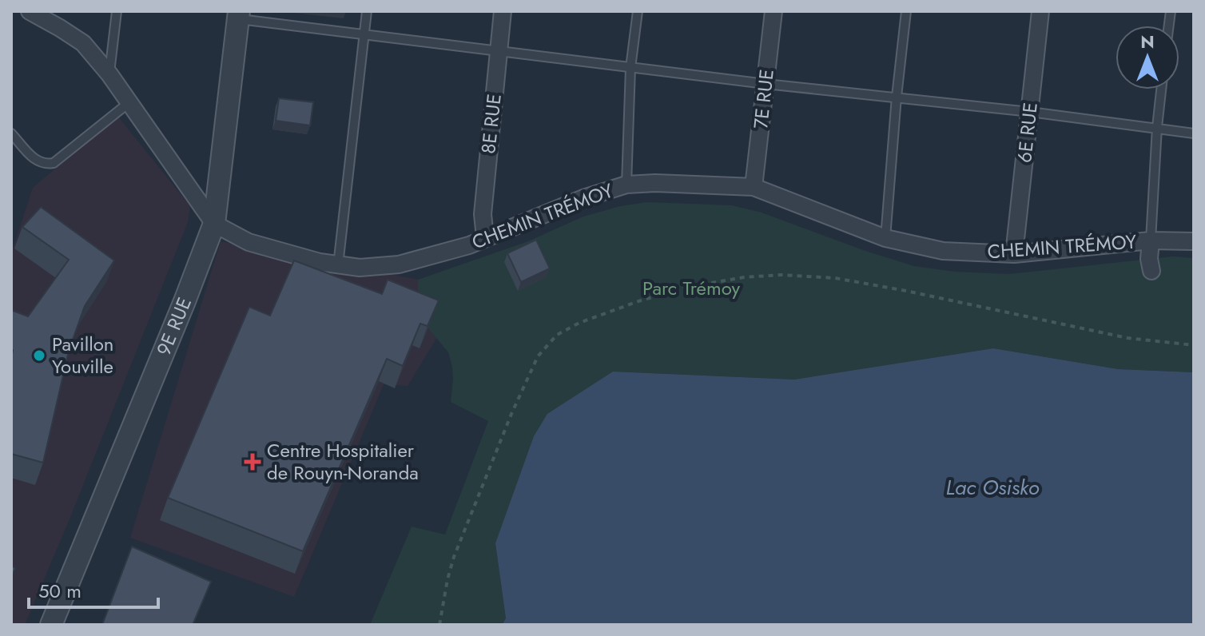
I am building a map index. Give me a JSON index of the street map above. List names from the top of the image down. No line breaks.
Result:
{"streets":{"street":["7E RUE","8E RUE","6E RUE","CHEMIN TRÉMOY","9E RUE"]},"crossings":[["7E RUE","CHEMIN TRÉMOY"],["8E RUE","CHEMIN TRÉMOY"],["6E RUE","CHEMIN TRÉMOY"],["CHEMIN TRÉMOY","9E RUE"]],"water":["Lac Osisko"],"parks":["Parc Trémoy"],"places":{"other":["Pavillon Youville"],"health":["Centre Hospitalier de Rouyn-Noranda"]},"scale_bar":"50 m","north":"top"}
